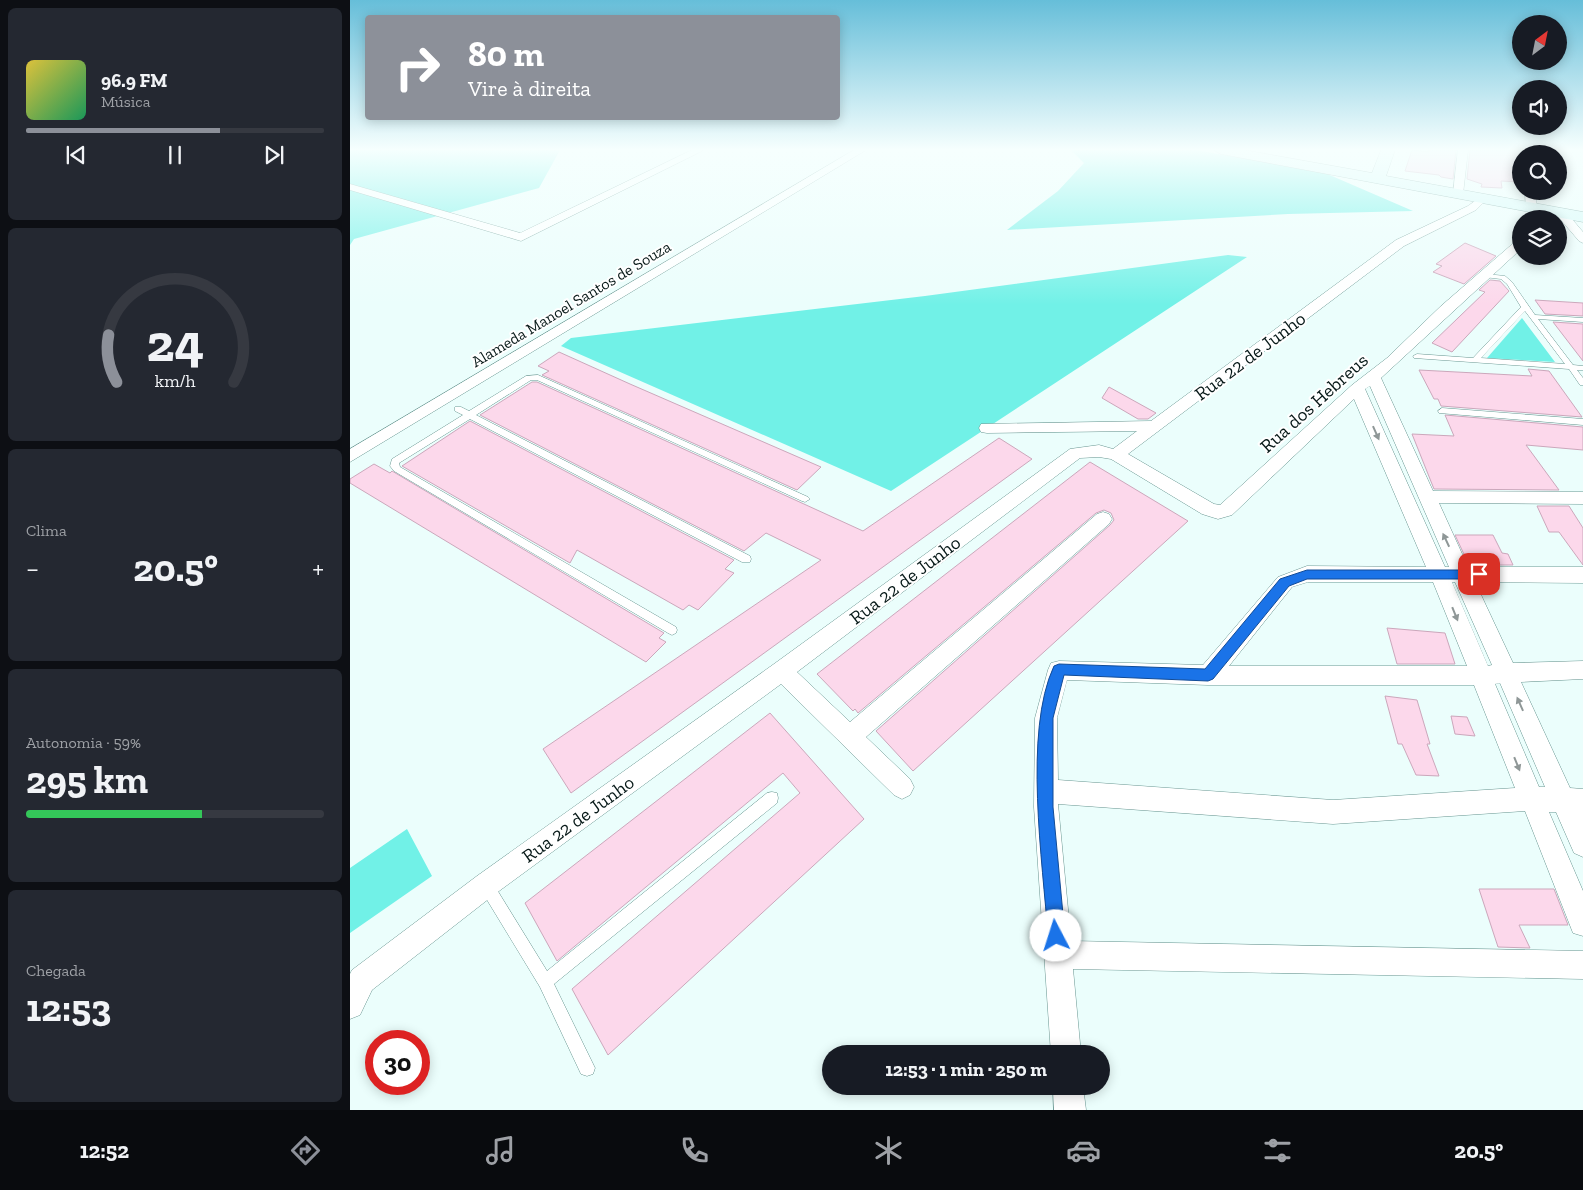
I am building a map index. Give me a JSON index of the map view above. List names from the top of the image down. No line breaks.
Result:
{"streets":{"street":["Alameda Manoel Santos de Souza","Rua 22 de Junho","Rua dos Hebreus"]},"crossings":[["Rua 22 de Junho","Rua dos Hebreus"]],"north":"top right","page":{"turn":["80 m","Vire à direita"],"song":["96.9 FM","Música"],"tile":["Clima",["Autonomia · 59%","295 km"],["Chegada","12:53"]],"heat":["−","20.5°","+"],"limit":"30","trip":"12:53 · 1 min · 250 m","tabs":["12:52","20.5°"],"gauge":["24","km/h"]}}
